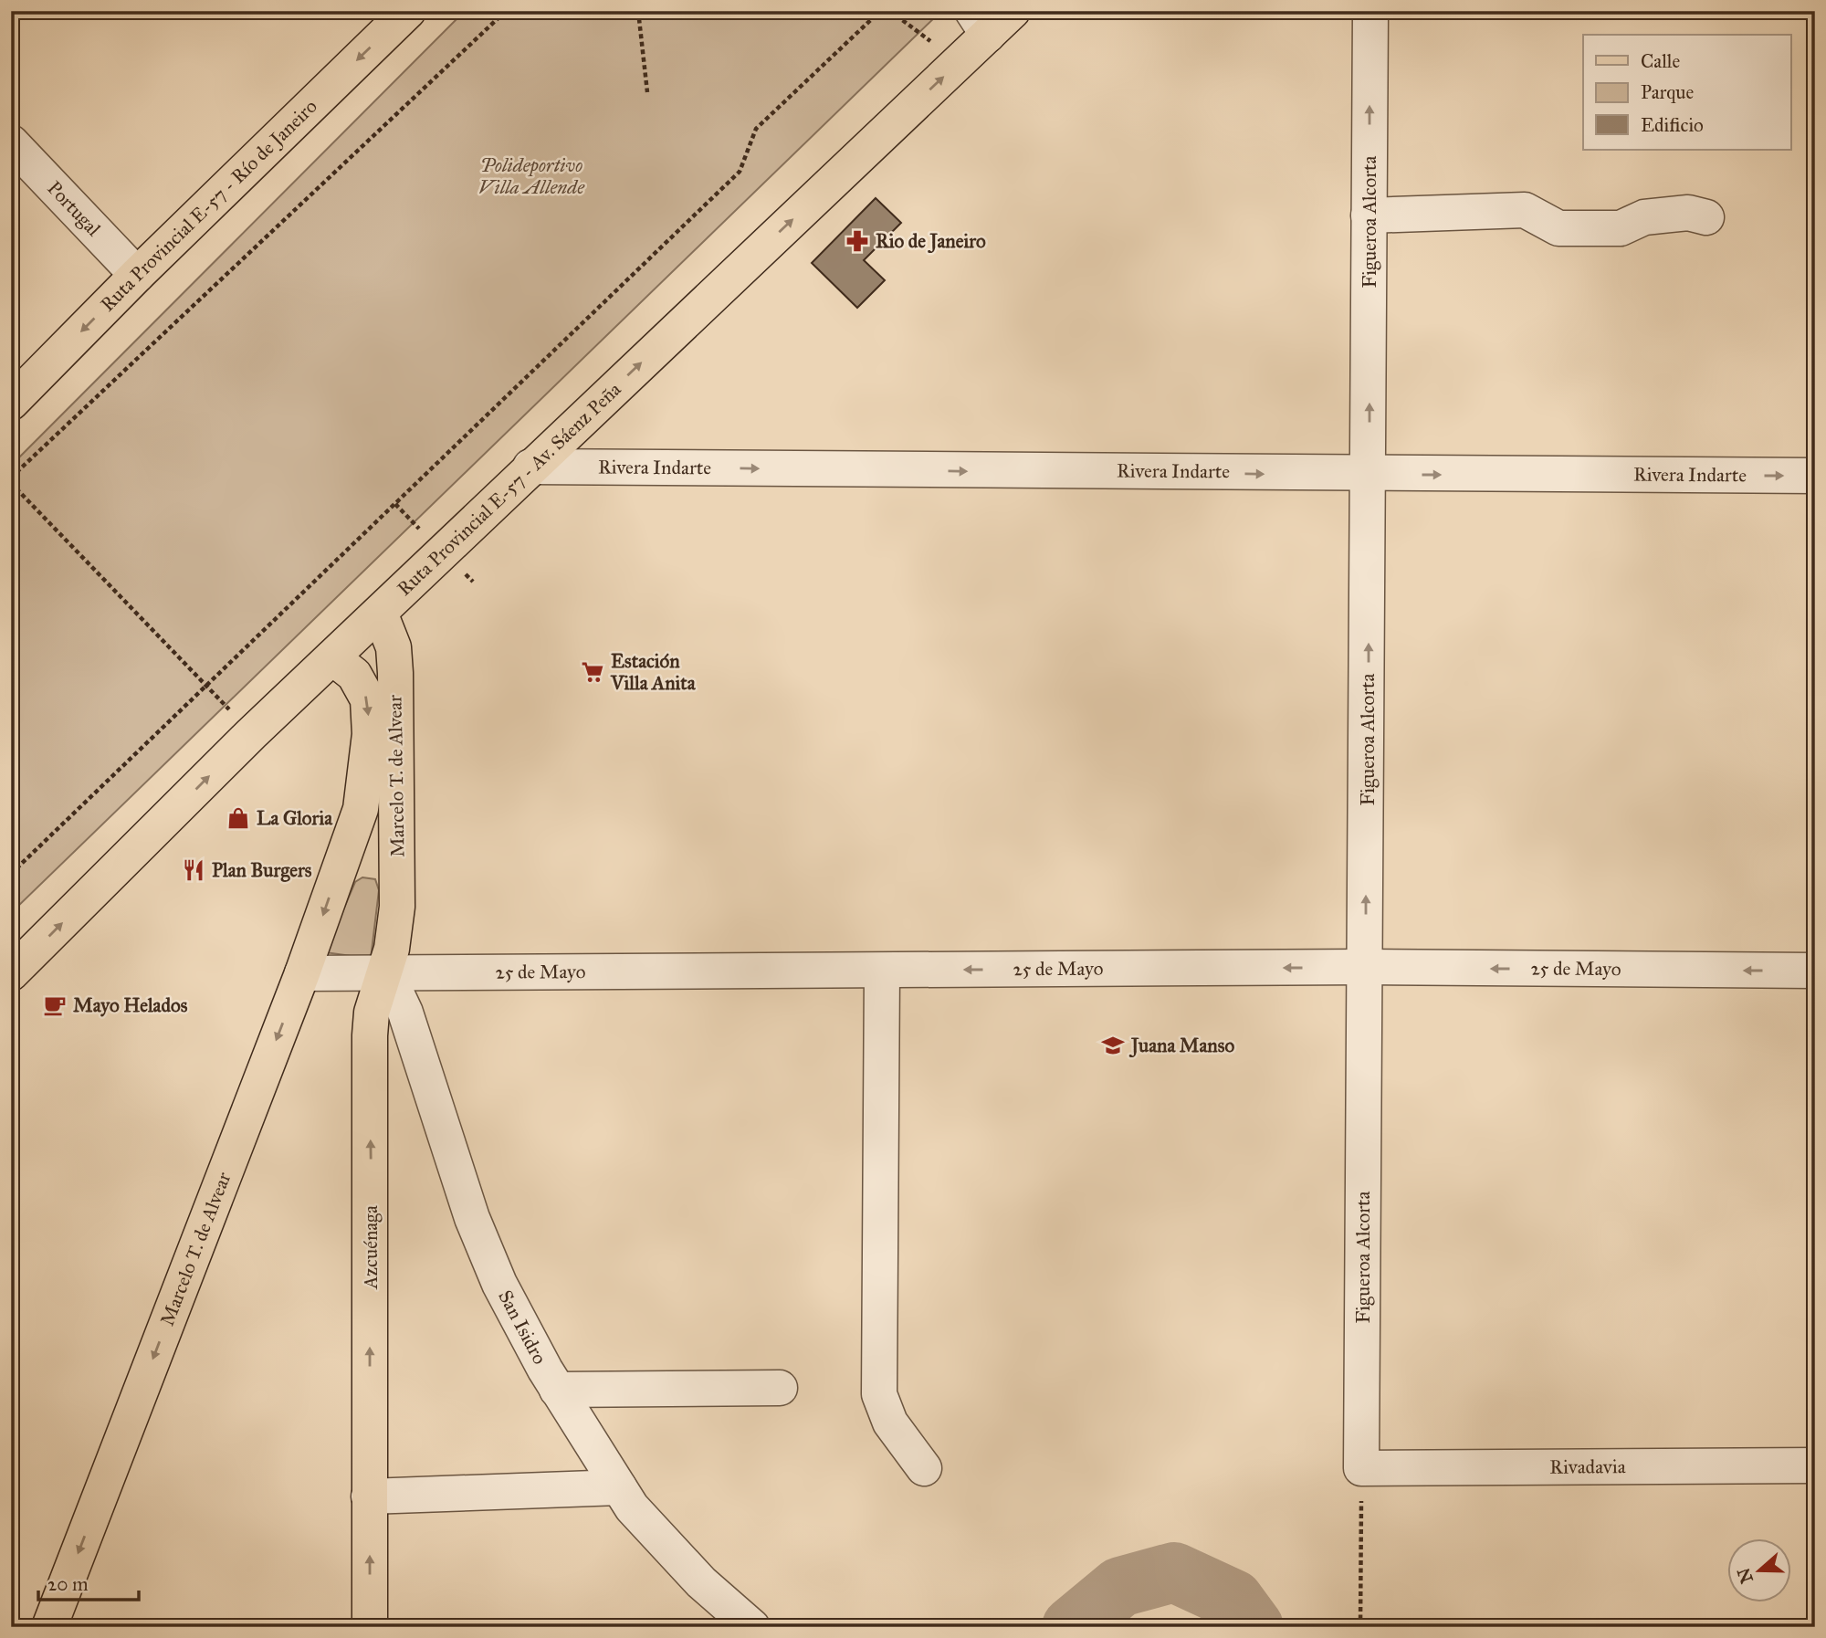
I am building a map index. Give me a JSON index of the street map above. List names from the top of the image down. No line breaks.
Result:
{"streets":{"main road":["Ruta Provincial E-57 - Río de Janeiro","Ruta Provincial E-57 - Av. Sáenz Peña","Marcelo T. de Alvear","Azcuénaga"],"street":["Portugal","Figueroa Alcorta","Rivera Indarte","25 de Mayo","San Isidro","Rivadavia"]},"crossings":[["Ruta Provincial E-57 - Río de Janeiro","Portugal"],["Figueroa Alcorta","Rivera Indarte"],["Figueroa Alcorta","25 de Mayo"],["Figueroa Alcorta","Rivadavia"],["Rivera Indarte","Ruta Provincial E-57 - Av. Sáenz Peña"],["Ruta Provincial E-57 - Av. Sáenz Peña","Marcelo T. de Alvear"],["Marcelo T. de Alvear","25 de Mayo"],["Marcelo T. de Alvear","Azcuénaga"],["25 de Mayo","Azcuénaga"],["25 de Mayo","San Isidro"],["Azcuénaga","San Isidro"]],"one_way":["Ruta Provincial E-57 - Río de Janeiro","Figueroa Alcorta","Rivera Indarte","Ruta Provincial E-57 - Av. Sáenz Peña","Marcelo T. de Alvear","25 de Mayo","Azcuénaga"],"parks":["Polideportivo Villa Allende"],"places":{"pharmacy":["Rio de Janeiro"],"supermarket":["Estación Villa Anita"],"shop":["La Gloria"],"restaurant":["Plan Burgers"],"cafe":["Mayo Helados"],"school or university":["Juana Manso"]},"legend":["Calle","Parque","Edificio"],"scale_bar":"20 m","north":"left"}
